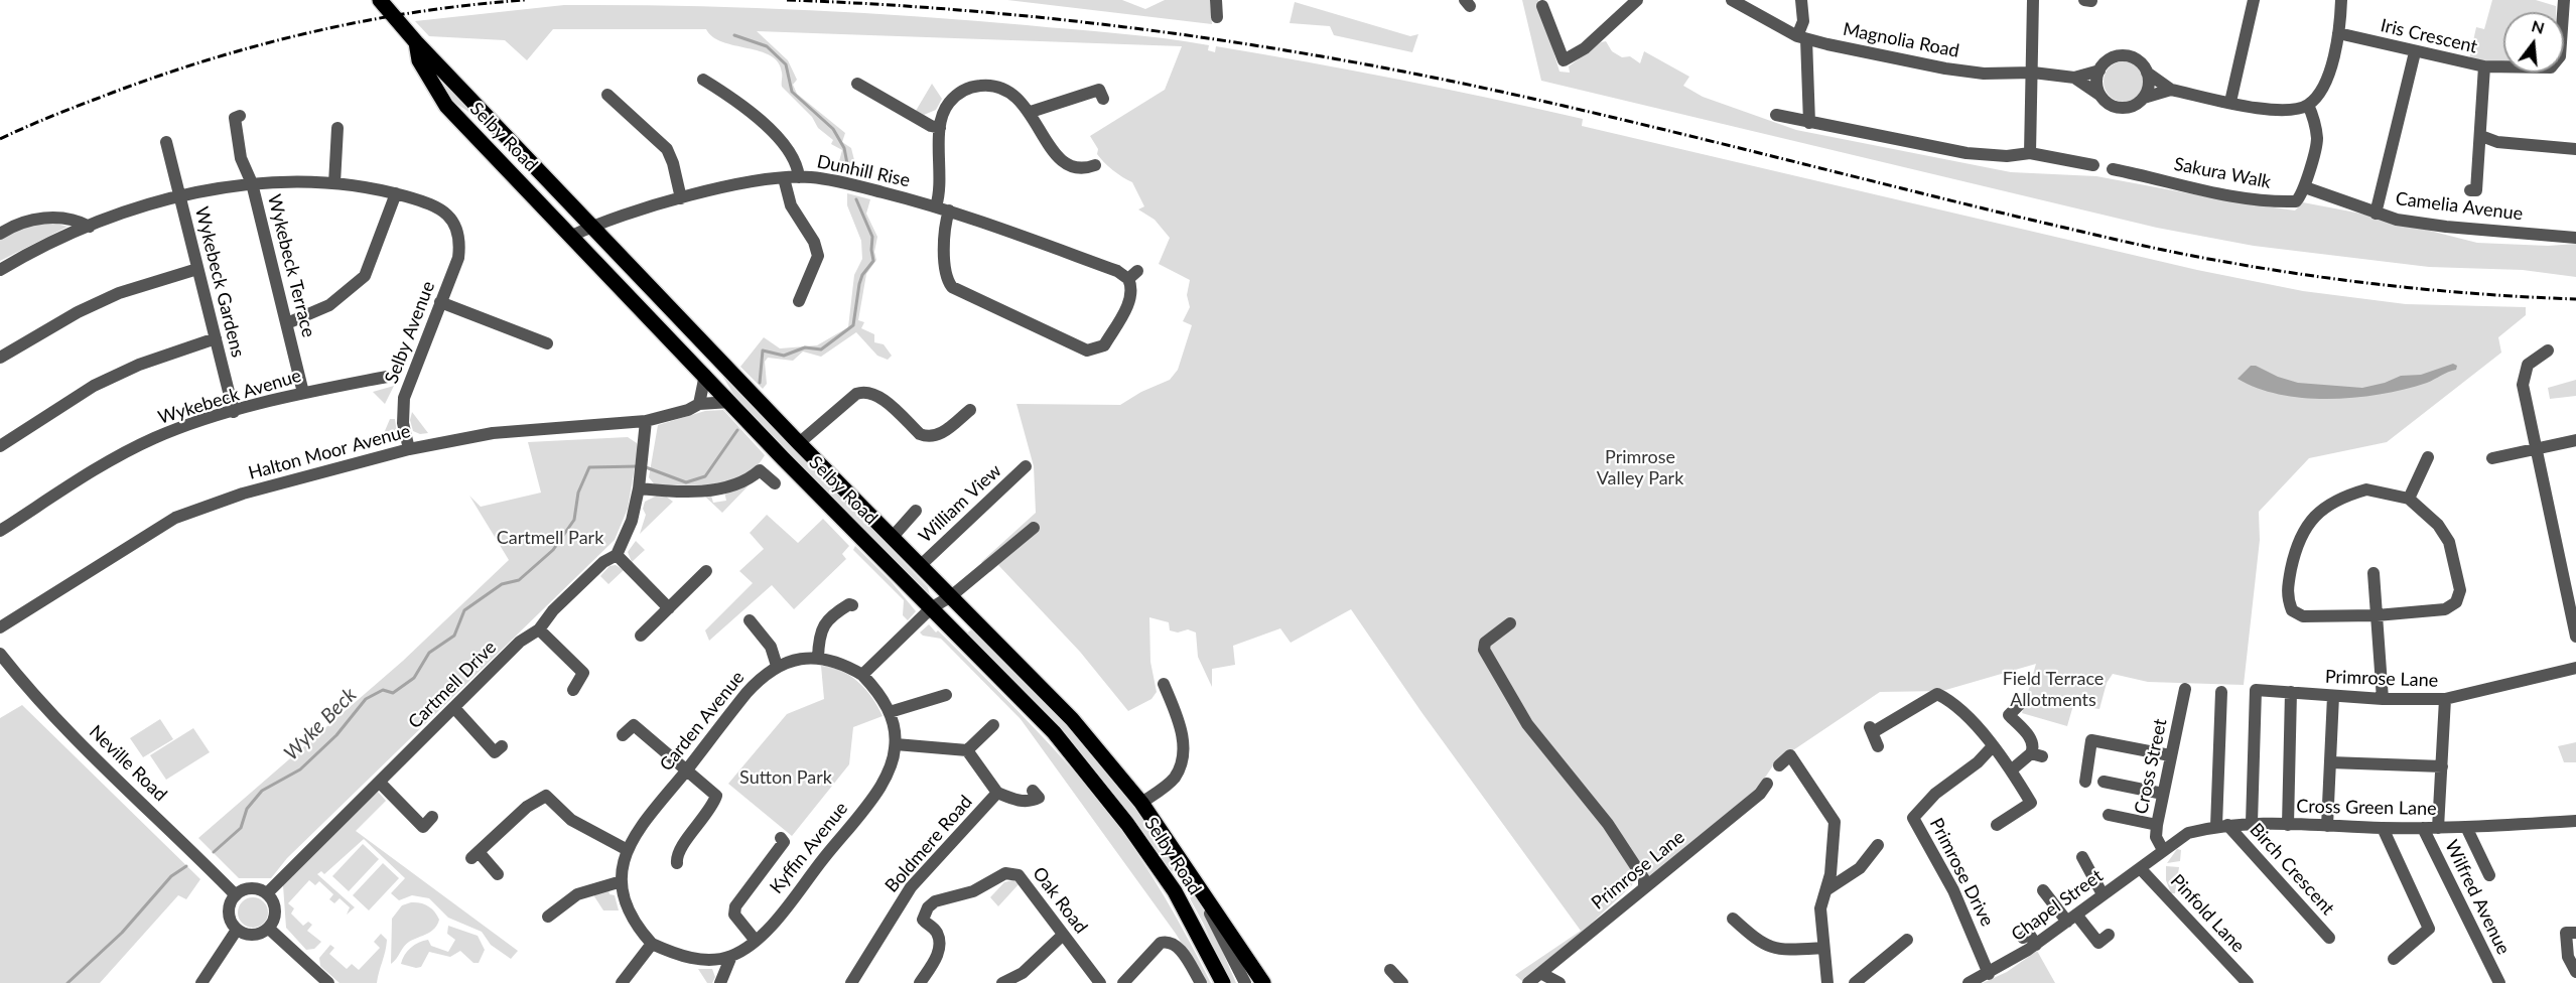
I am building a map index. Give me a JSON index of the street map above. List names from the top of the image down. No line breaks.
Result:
{"streets":{"main road":["Selby Road"],"street":["Iris Crescent","Magnolia Road","Dunhill Rise","Sakura Walk","Camelia Avenue","Wykebeck Terrace","Wykebeck Gardens","Selby Avenue","Wykebeck Avenue","Halton Moor Avenue","William View","Primrose Lane","Cartmell Drive","Carden Avenue","Neville Road","Cross Street","Cross Green Lane","Boldmere Road","Kyffin Avenue","Birch Crescent","Primrose Drive","Wilfred Avenue","Oak Road","Chapel Street","Pinfold Lane"]},"crossings":[["Selby Road","Dunhill Rise"],["Selby Road","Halton Moor Avenue"],["Selby Road","William View"],["Sakura Walk","Camelia Avenue"],["Wykebeck Terrace","Wykebeck Avenue"],["Wykebeck Gardens","Wykebeck Avenue"],["Selby Avenue","Halton Moor Avenue"],["Primrose Lane","Cross Green Lane"],["Cartmell Drive","Neville Road"],["Carden Avenue","Kyffin Avenue"],["Cross Street","Cross Green Lane"],["Cross Street","Chapel Street"],["Cross Green Lane","Birch Crescent"],["Cross Green Lane","Wilfred Avenue"],["Cross Green Lane","Chapel Street"],["Primrose Drive","Chapel Street"],["Chapel Street","Pinfold Lane"]],"water":["Wyke Beck"],"parks":["Primrose Valley Park","Cartmell Park","Field Terrace Allotments","Sutton Park"],"north":"top"}
